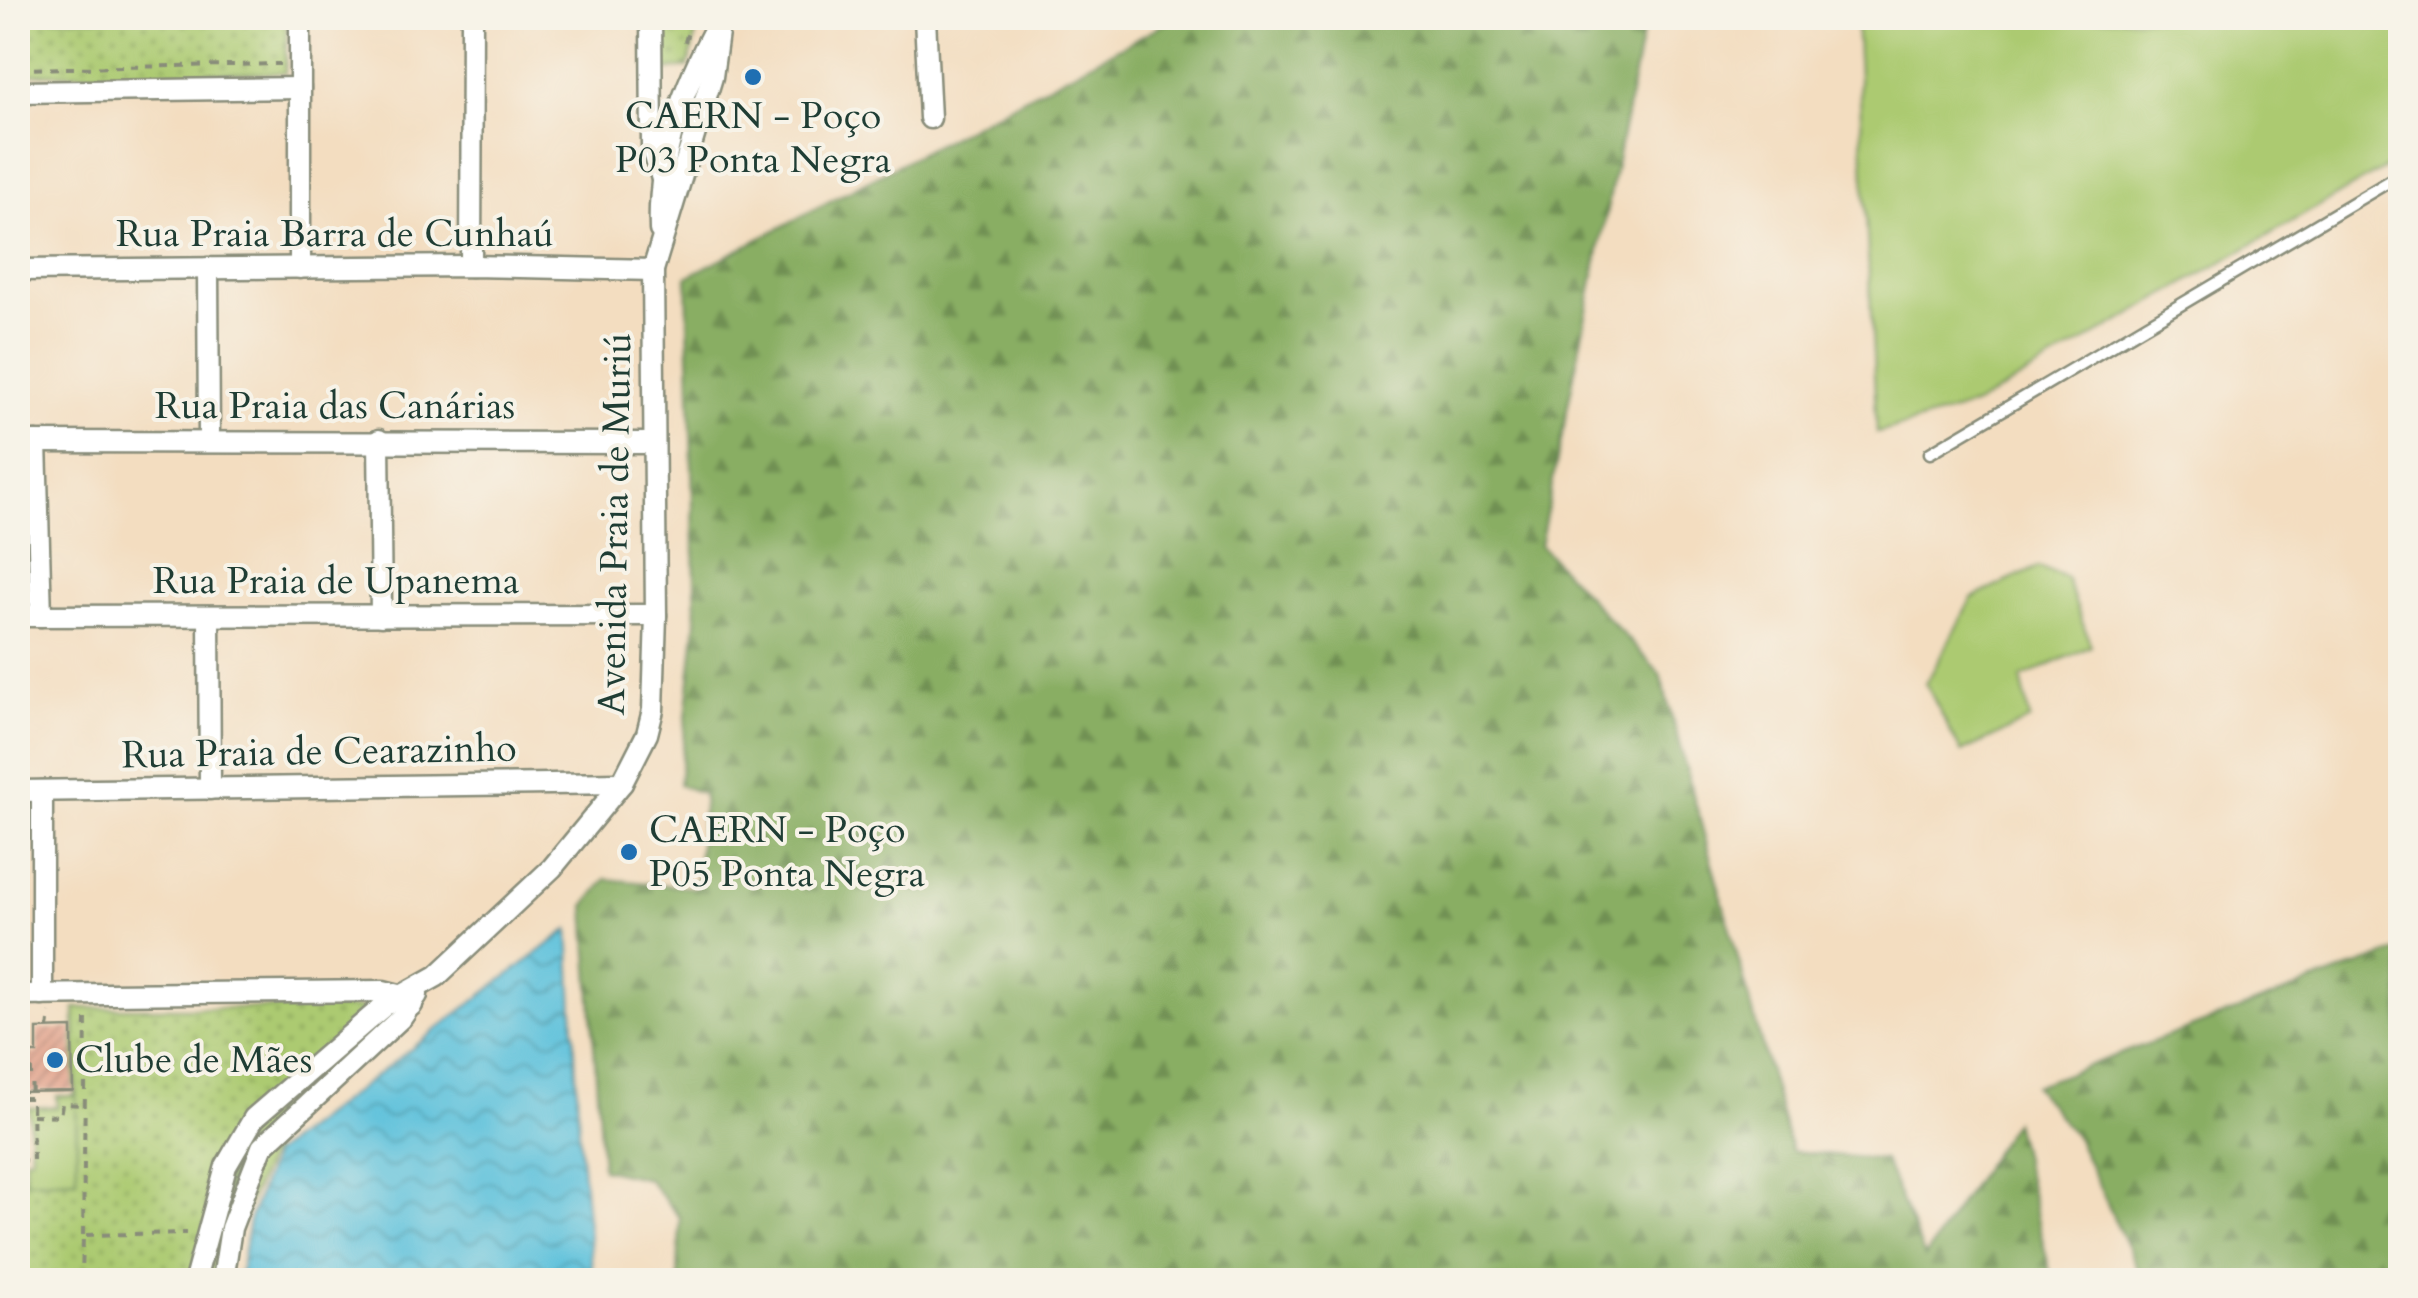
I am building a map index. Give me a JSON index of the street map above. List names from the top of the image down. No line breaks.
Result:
{"streets":{"street":["Rua Praia Barra de Cunhaú","Rua Praia das Canárias","Avenida Praia de Muriú","Rua Praia de Upanema","Rua Praia de Cearazinho"]},"crossings":[["Rua Praia Barra de Cunhaú","Avenida Praia de Muriú"],["Rua Praia das Canárias","Avenida Praia de Muriú"],["Avenida Praia de Muriú","Rua Praia de Upanema"],["Avenida Praia de Muriú","Rua Praia de Cearazinho"]],"places":["CAERN - Poço P03 Ponta Negra","CAERN - Poço P05 Ponta Negra","Clube de Mães"]}
